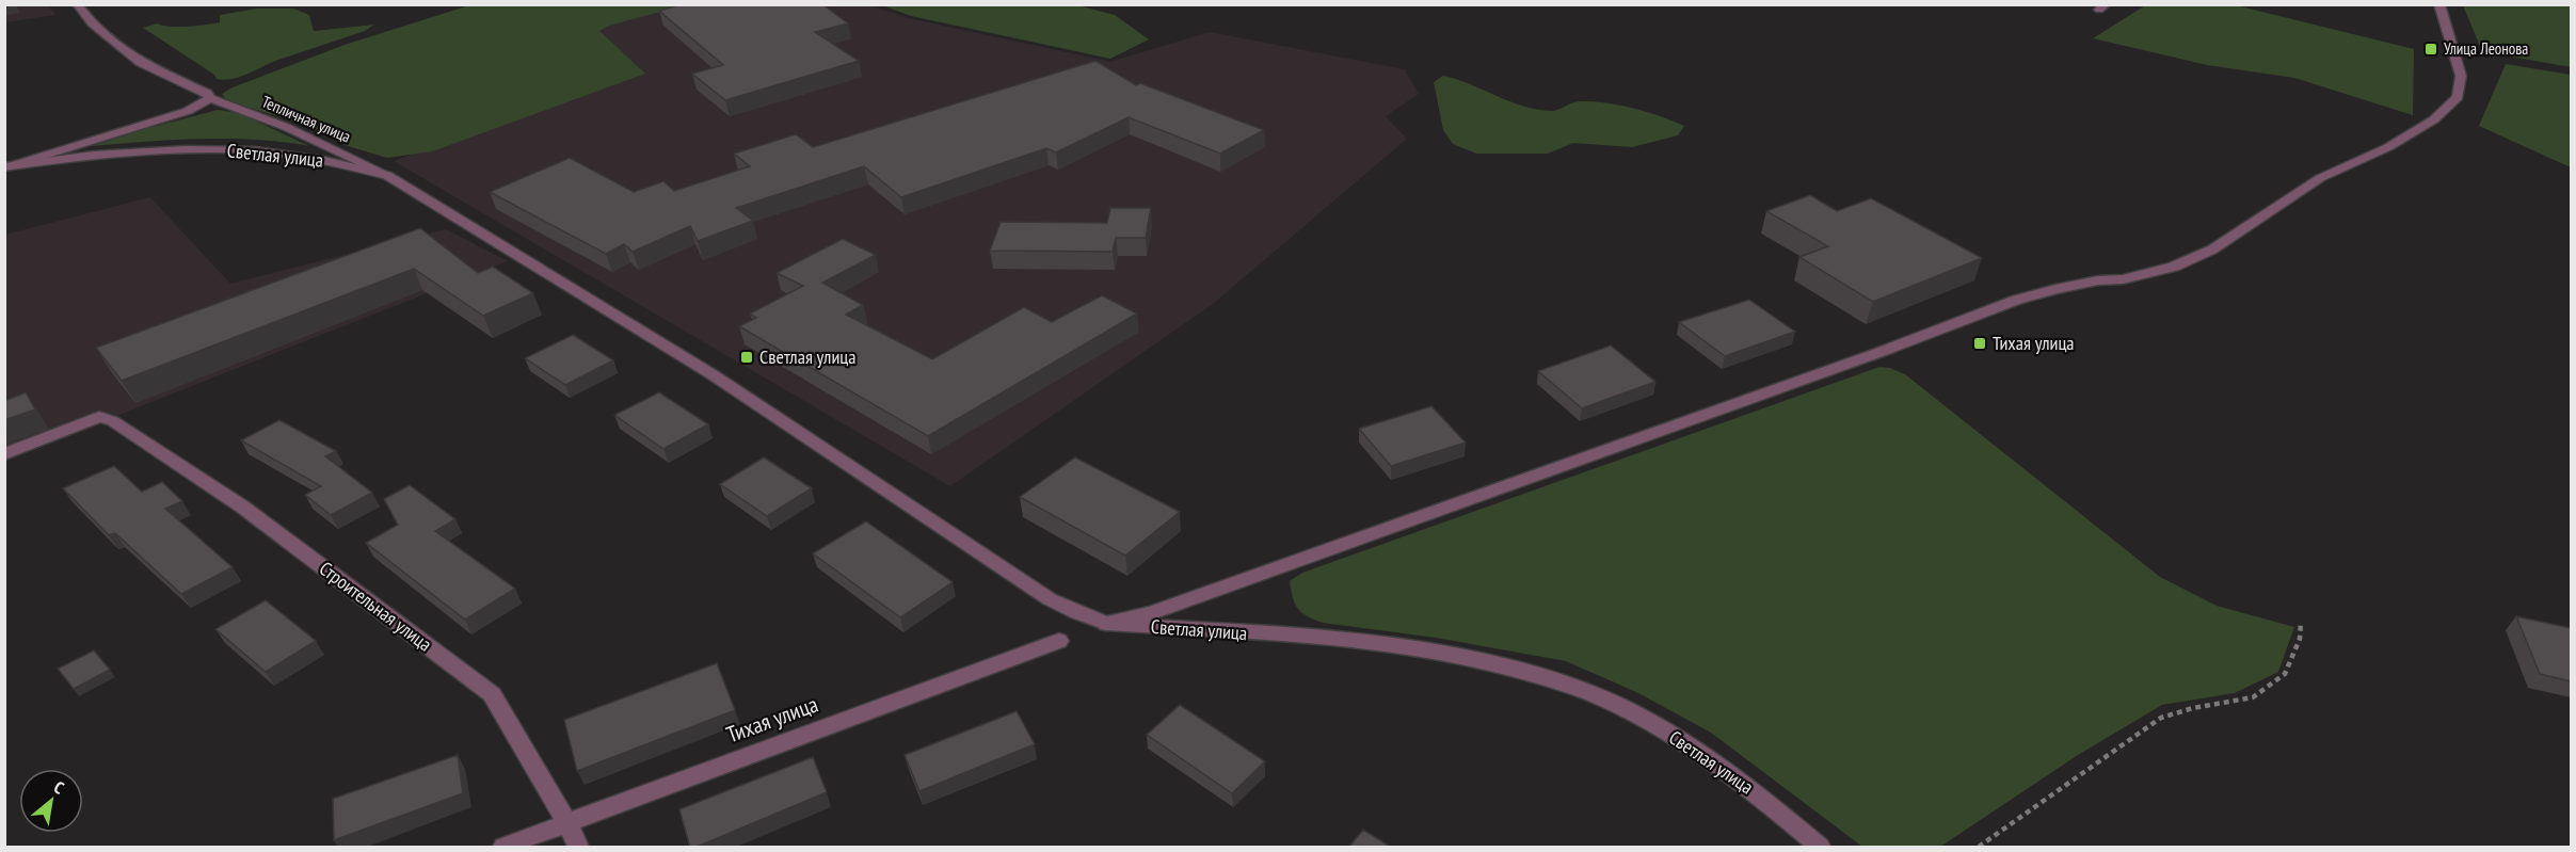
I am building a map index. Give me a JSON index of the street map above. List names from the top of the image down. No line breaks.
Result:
{"streets":{"street":["Тепличная улица","Светлая улица","Строительная улица","Тихая улица"]},"crossings":[["Тепличная улица","Светлая улица"],["Строительная улица","Тихая улица"]],"places":{"transit":["Улица Леонова","Тихая улица","Светлая улица"]},"north":"top right"}
